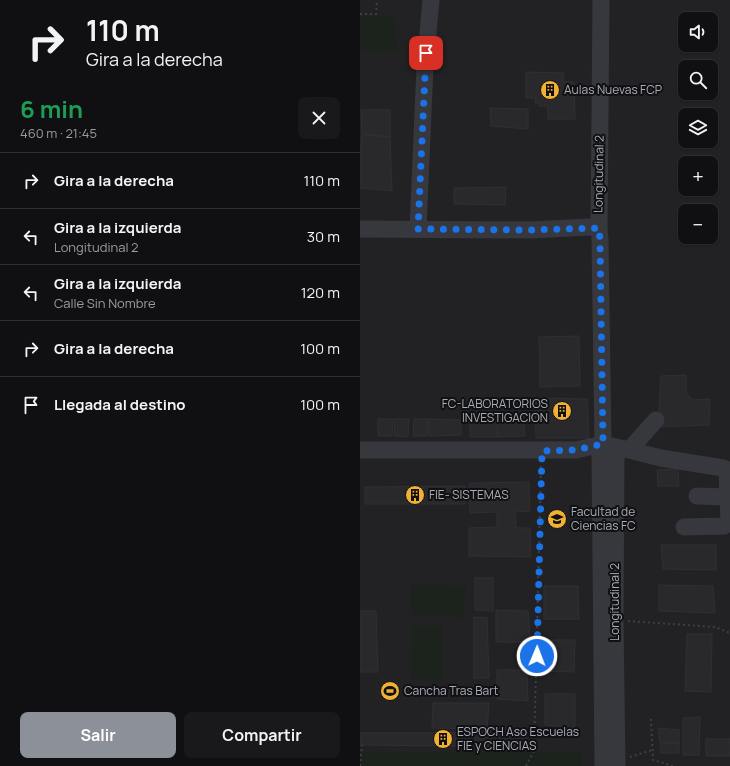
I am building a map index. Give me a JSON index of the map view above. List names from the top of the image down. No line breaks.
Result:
{"streets":{"street":["Longitudinal 2"]},"places":{"building":["Aulas Nuevas FCP","FC-LABORATORIOS INVESTIGACION","FIE- SISTEMAS","ESPOCH Aso Escuelas FIE y CIENCIAS"],"school or university":["Facultad de Ciencias FC"],"sports":["Cancha Tras Bart"]},"page":{"turn":["110 m","Gira a la derecha"],"map_buttons":["+","−"],"heading":["6 min","460 m · 21:45"],"list":[{"name":"Gira a la derecha","value":"110 m"},{"name":"Gira a la izquierda","note":"Longitudinal 2","value":"30 m"},{"name":"Gira a la izquierda","note":"Calle Sin Nombre","value":"120 m"},{"name":"Gira a la derecha","value":"100 m"},{"name":"Llegada al destino","value":"100 m"}],"buttons":["Salir","Compartir"]}}
